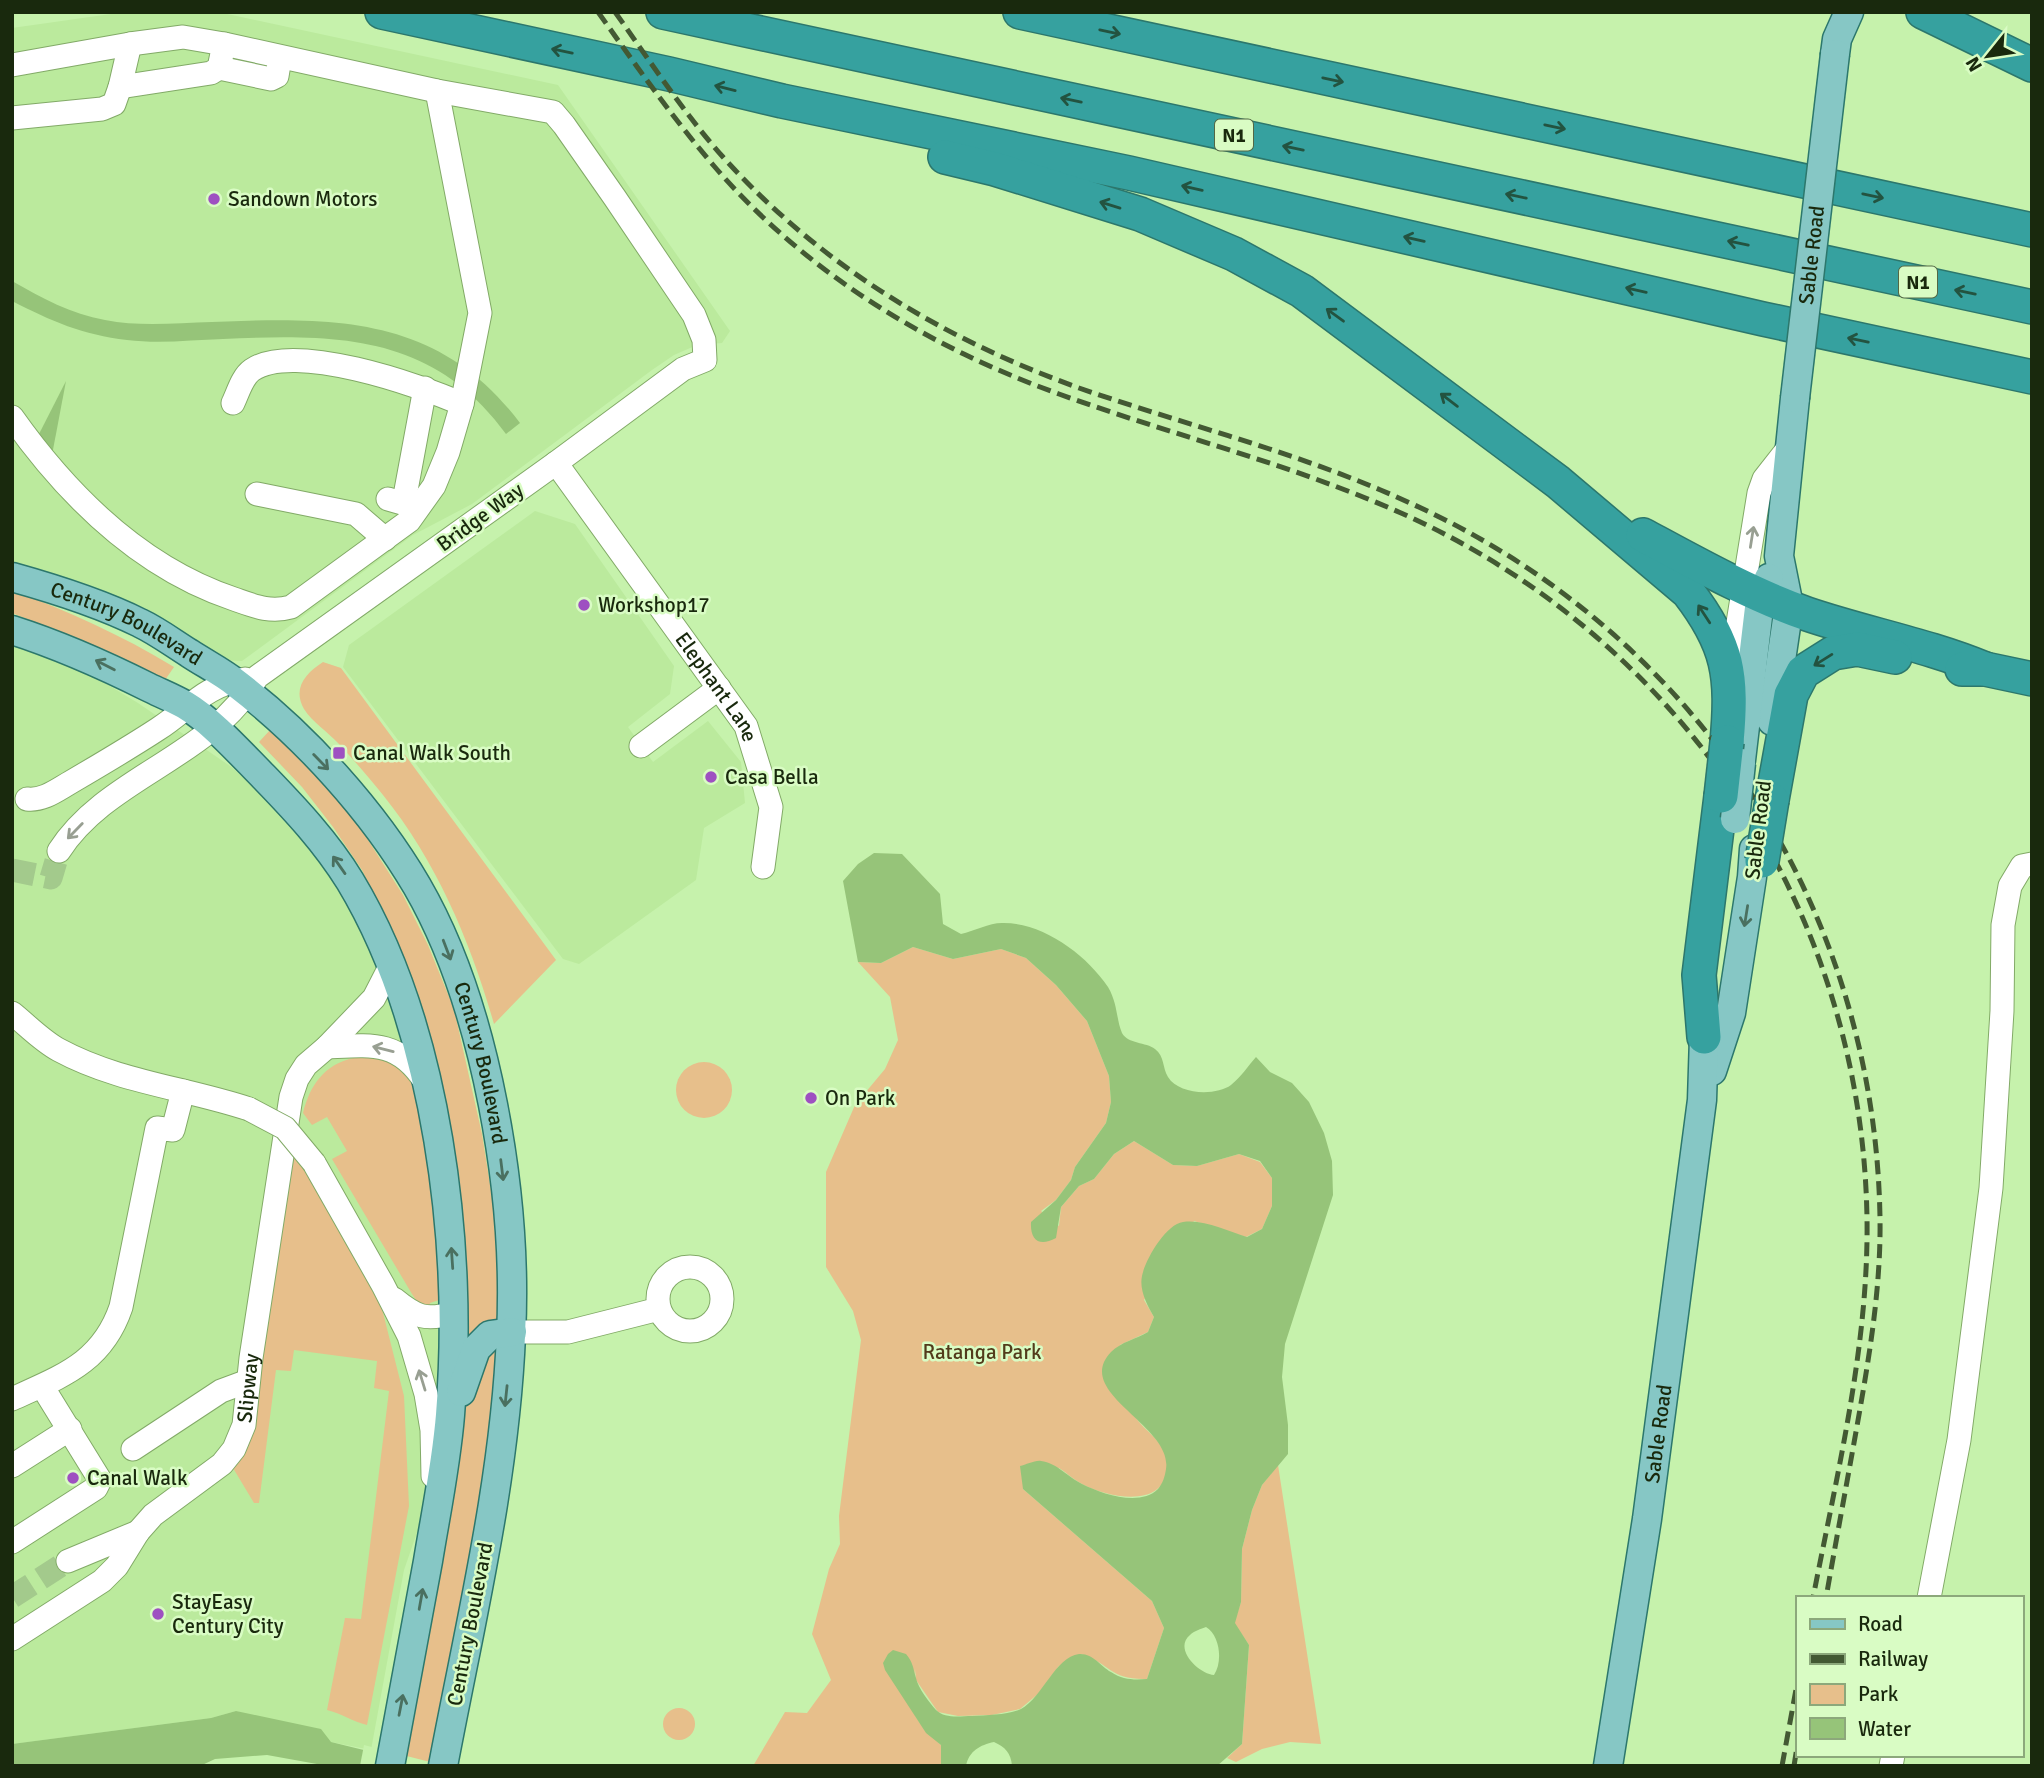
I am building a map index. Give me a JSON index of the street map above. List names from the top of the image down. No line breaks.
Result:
{"streets":{"highway":["N1"],"main road":["Sable Road","Century Boulevard"],"lane":["Bridge Way","Elephant Lane","Slipway"]},"crossings":[["Bridge Way","Century Boulevard"],["Bridge Way","Elephant Lane"],["Century Boulevard","Slipway"]],"parks":["Ratanga Park"],"places":{"other":["Sandown Motors","Workshop17","Casa Bella","On Park","Canal Walk","StayEasy Century City"],"transit":["Canal Walk South"]},"legend":["Road","Railway","Park","Water"],"north":"bottom left"}
